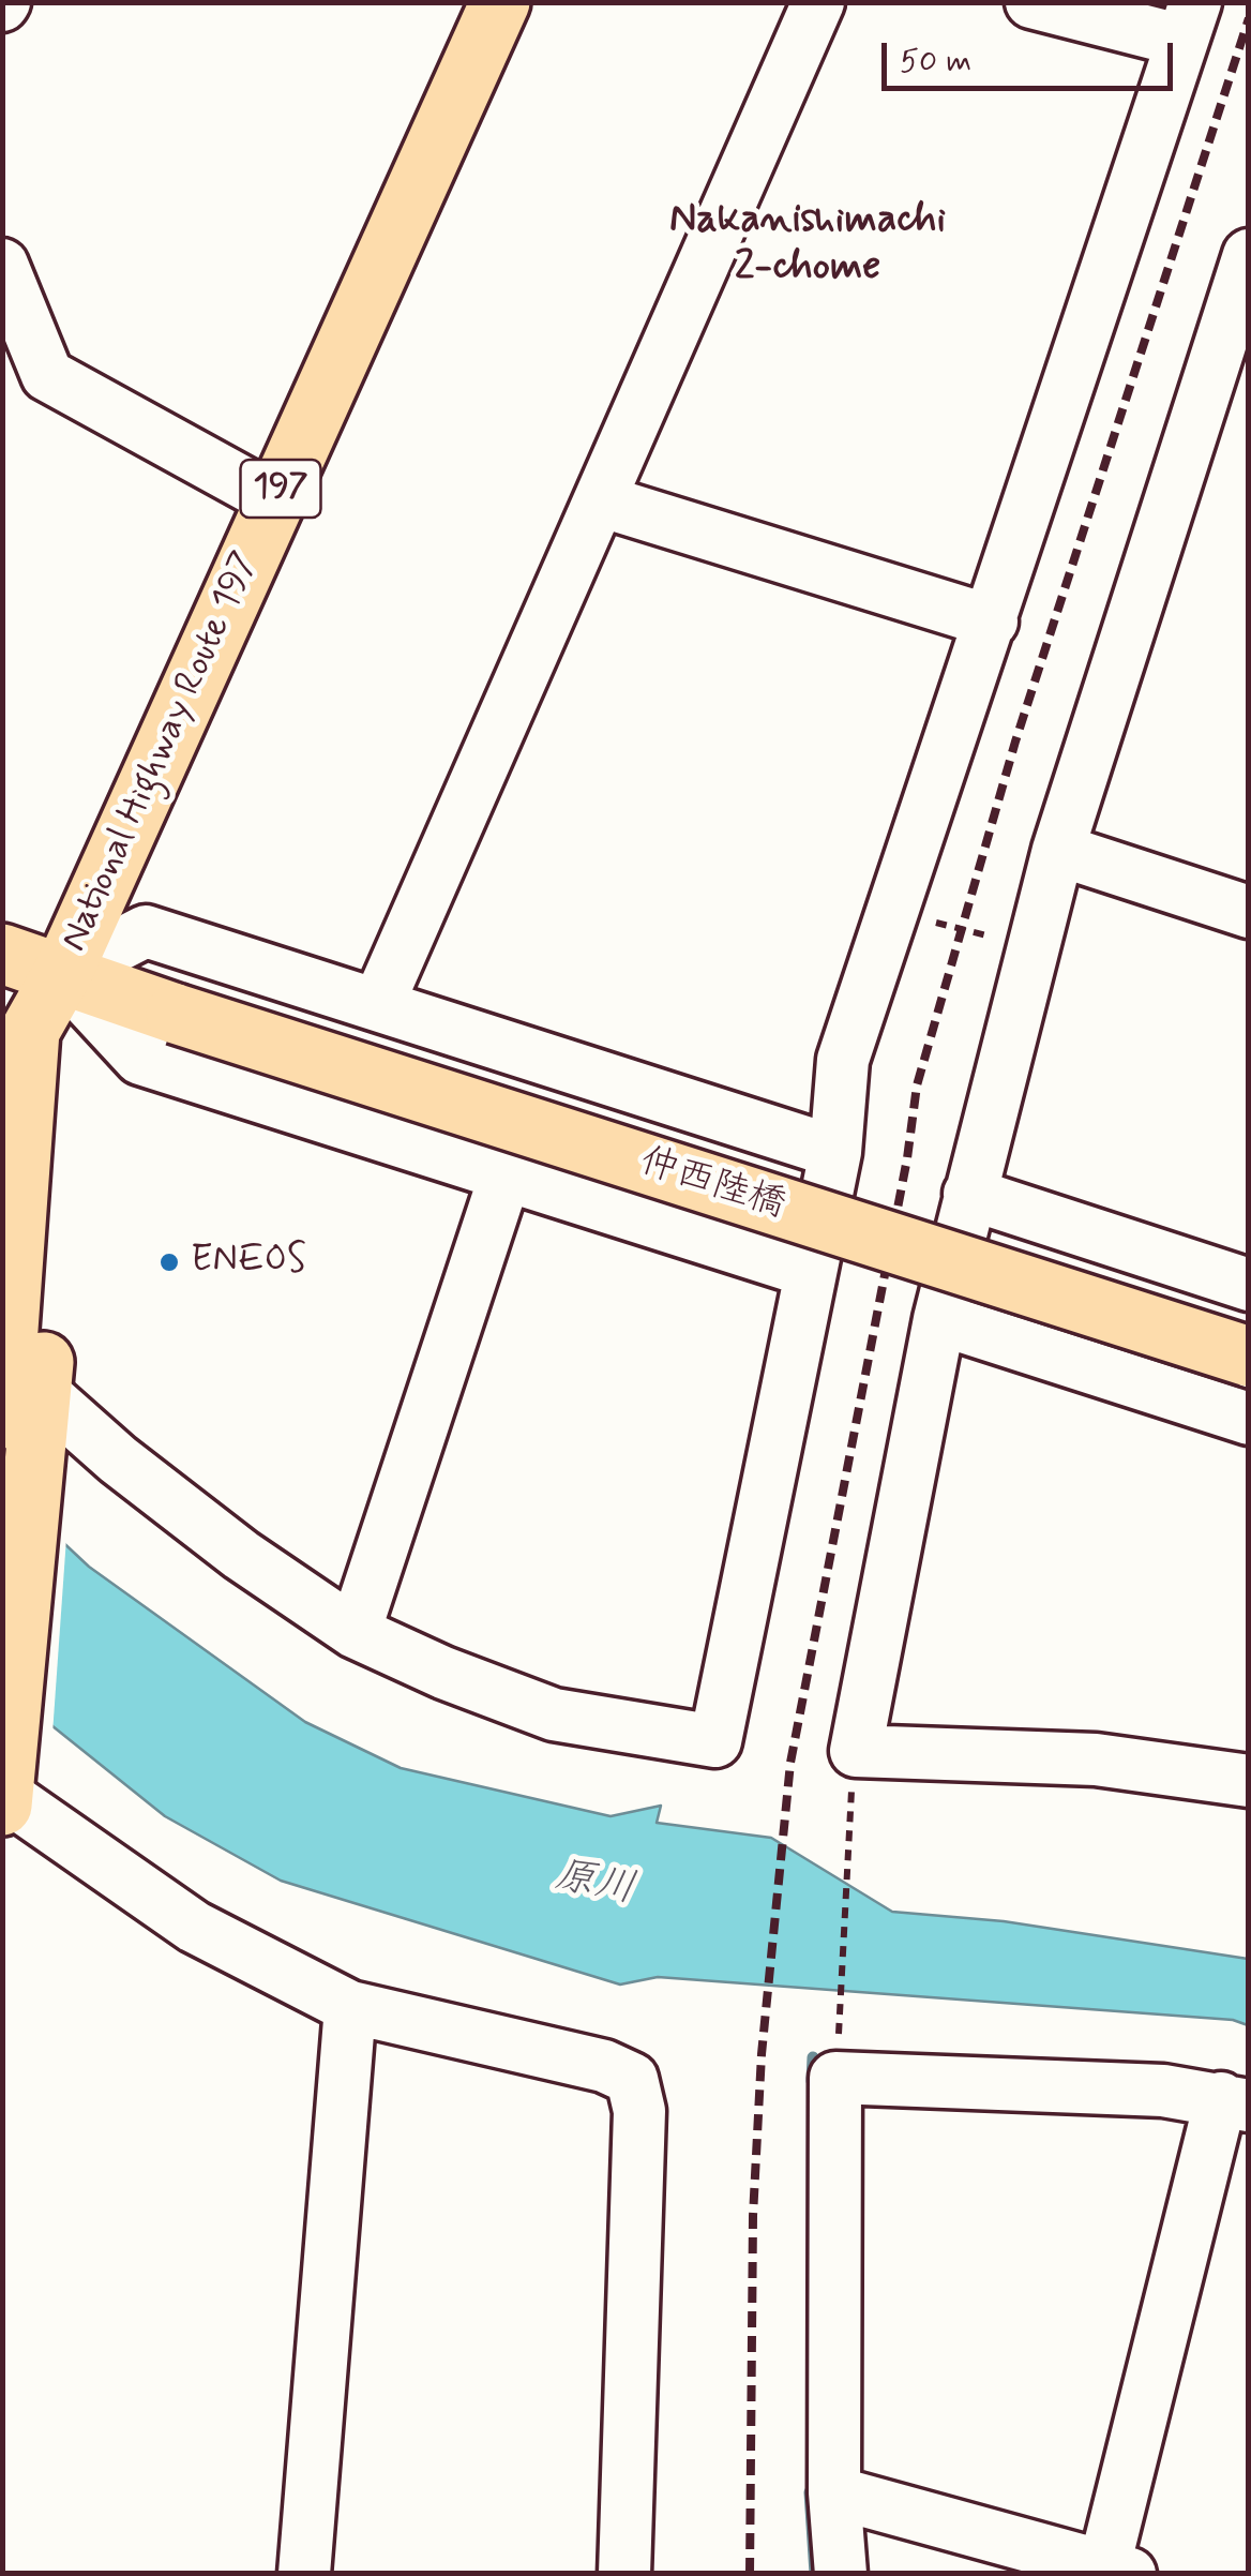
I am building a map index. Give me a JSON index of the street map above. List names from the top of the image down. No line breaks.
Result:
{"streets":{"main road":["197","National Highway Route 197","仲西陸橋"]},"crossings":[["National Highway Route 197","仲西陸橋"]],"districts":["Nakanishimachi 2-chome"],"water":["原川"],"places":["ENEOS"],"scale_bar":"50 m"}
